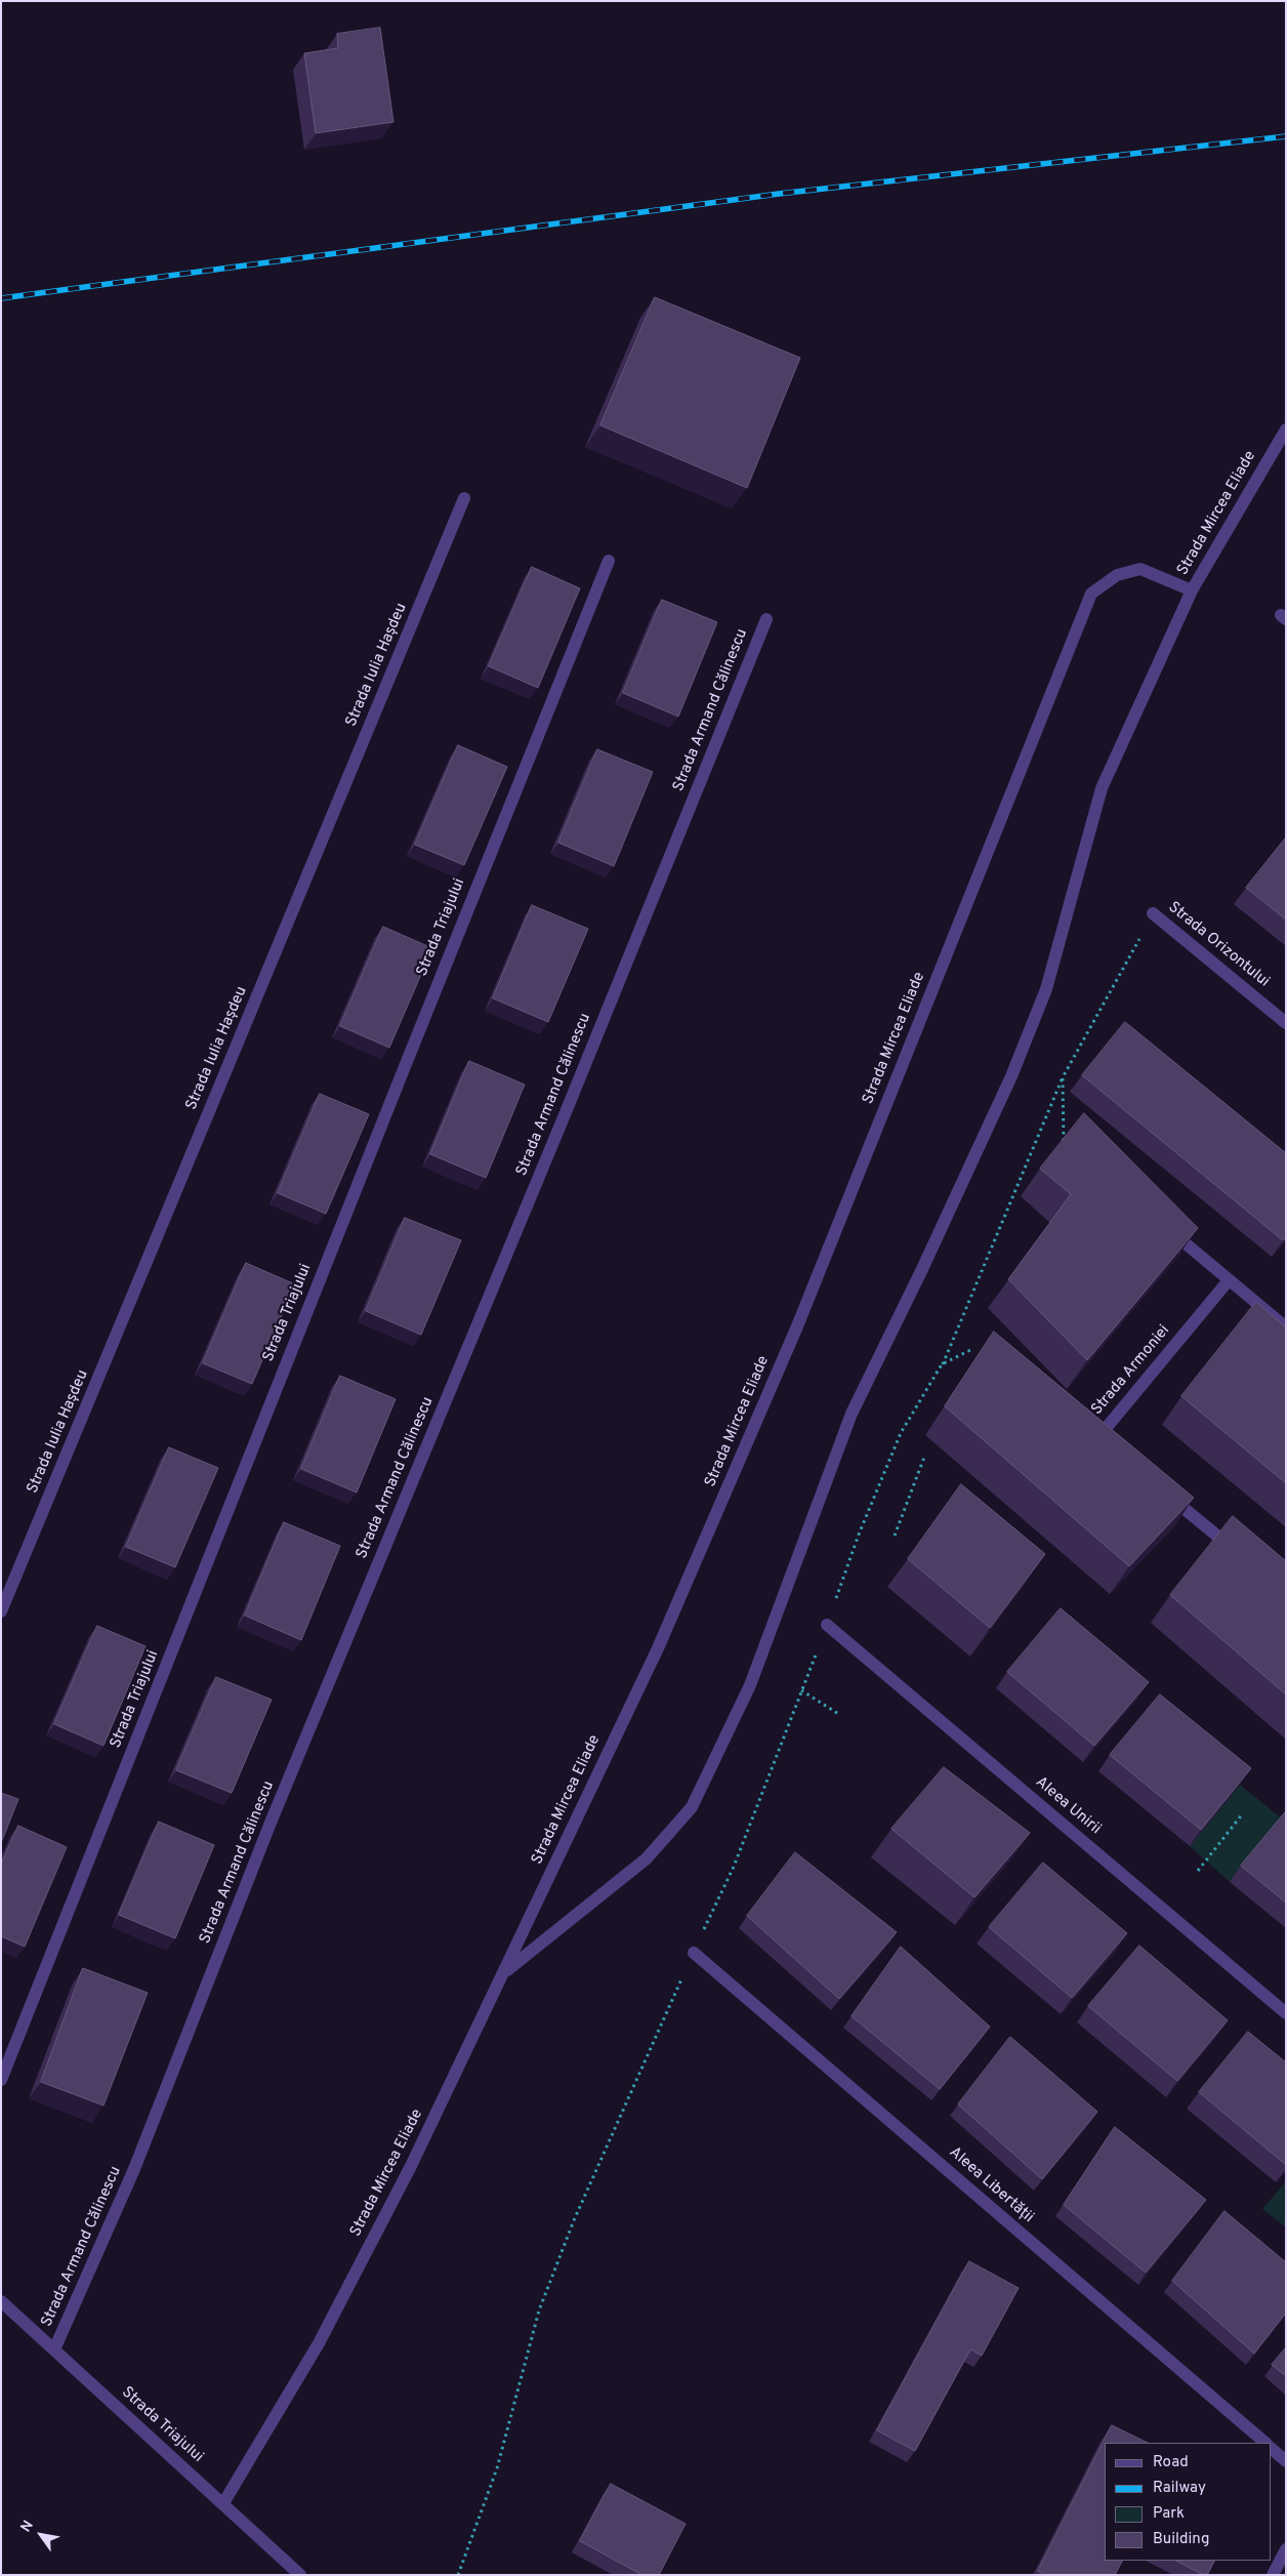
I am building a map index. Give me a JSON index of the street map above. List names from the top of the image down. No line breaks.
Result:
{"streets":{"street":["Strada Mircea Eliade","Strada Iulia Hașdeu","Strada Armand Călinescu","Strada Triajului","Strada Orizontului","Strada Armoniei","Aleea Unirii","Aleea Libertății"]},"crossings":[["Strada Mircea Eliade","Strada Triajului"],["Strada Armand Călinescu","Strada Triajului"]],"legend":["Road","Railway","Park","Building"],"north":"top left"}
